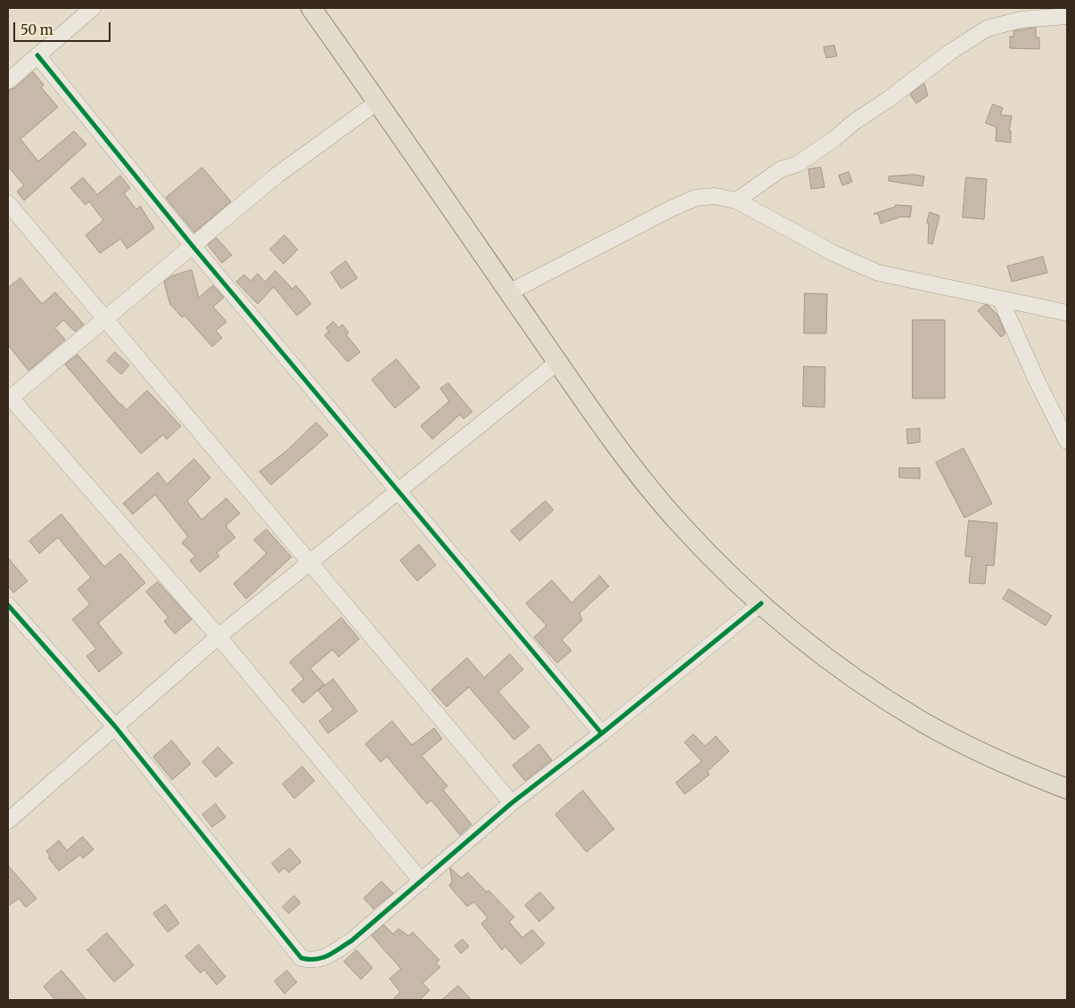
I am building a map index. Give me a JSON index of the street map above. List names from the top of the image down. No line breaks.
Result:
{"scale_bar":"50 m"}
